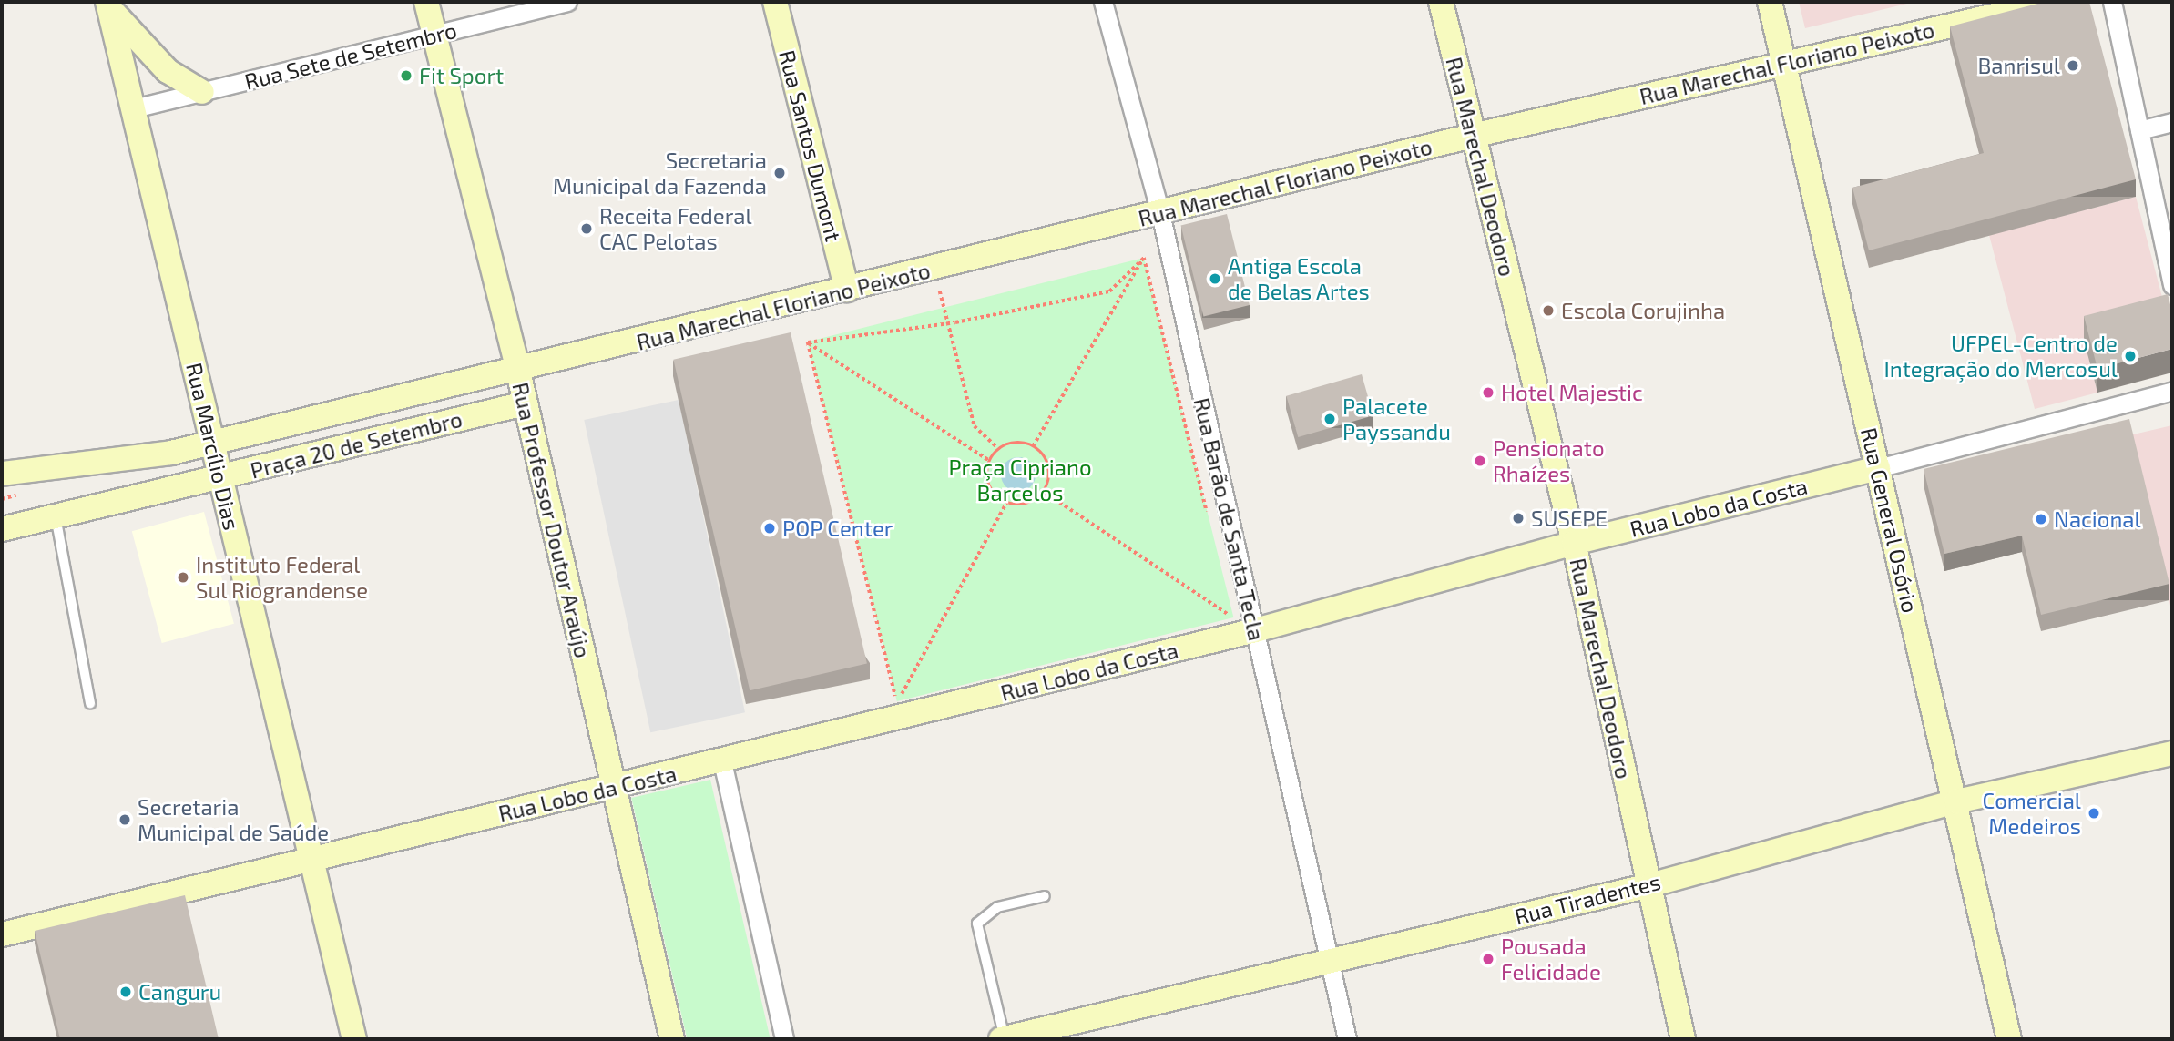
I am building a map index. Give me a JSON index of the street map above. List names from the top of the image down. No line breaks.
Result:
{"streets":{"street":["Rua Sete de Setembro","Rua Marechal Floriano Peixoto","Rua Santos Dumont","Rua Marechal Deodoro","Praça 20 de Setembro","Rua Marcílio Dias","Rua Lobo da Costa","Rua Barão de Santa Tecla","Rua Professor Doutor Araújo","Rua General Osório","Rua Tiradentes"]},"crossings":[["Rua Sete de Setembro","Rua Marcílio Dias"],["Rua Sete de Setembro","Rua Professor Doutor Araújo"],["Rua Marechal Floriano Peixoto","Rua Santos Dumont"],["Rua Marechal Floriano Peixoto","Rua Marechal Deodoro"],["Rua Marechal Floriano Peixoto","Praça 20 de Setembro"],["Rua Marechal Floriano Peixoto","Rua Barão de Santa Tecla"],["Rua Marechal Floriano Peixoto","Rua Professor Doutor Araújo"],["Rua Marechal Floriano Peixoto","Rua General Osório"],["Rua Marechal Deodoro","Rua Lobo da Costa"],["Rua Marechal Deodoro","Rua Tiradentes"],["Praça 20 de Setembro","Rua Marcílio Dias"],["Praça 20 de Setembro","Rua Professor Doutor Araújo"],["Rua Marcílio Dias","Rua Lobo da Costa"],["Rua Lobo da Costa","Rua Barão de Santa Tecla"],["Rua Lobo da Costa","Rua Professor Doutor Araújo"],["Rua Lobo da Costa","Rua General Osório"],["Rua Barão de Santa Tecla","Rua Tiradentes"],["Rua General Osório","Rua Tiradentes"]],"parks":["Praça Cipriano Barcelos"],"places":["Banrisul","Fit Sport","Secretaria Municipal da Fazenda","Receita Federal CAC Pelotas","Antiga Escola de Belas Artes","Escola Corujinha","UFPEL-Centro de Integração do Mercosul","Hotel Majestic","Palacete Payssandu","Pensionato Rhaízes","SUSEPE","Nacional","POP Center","Instituto Federal Sul Riograndense","Comercial Medeiros","Secretaria Municipal de Saúde","Pousada Felicidade","Canguru"]}
